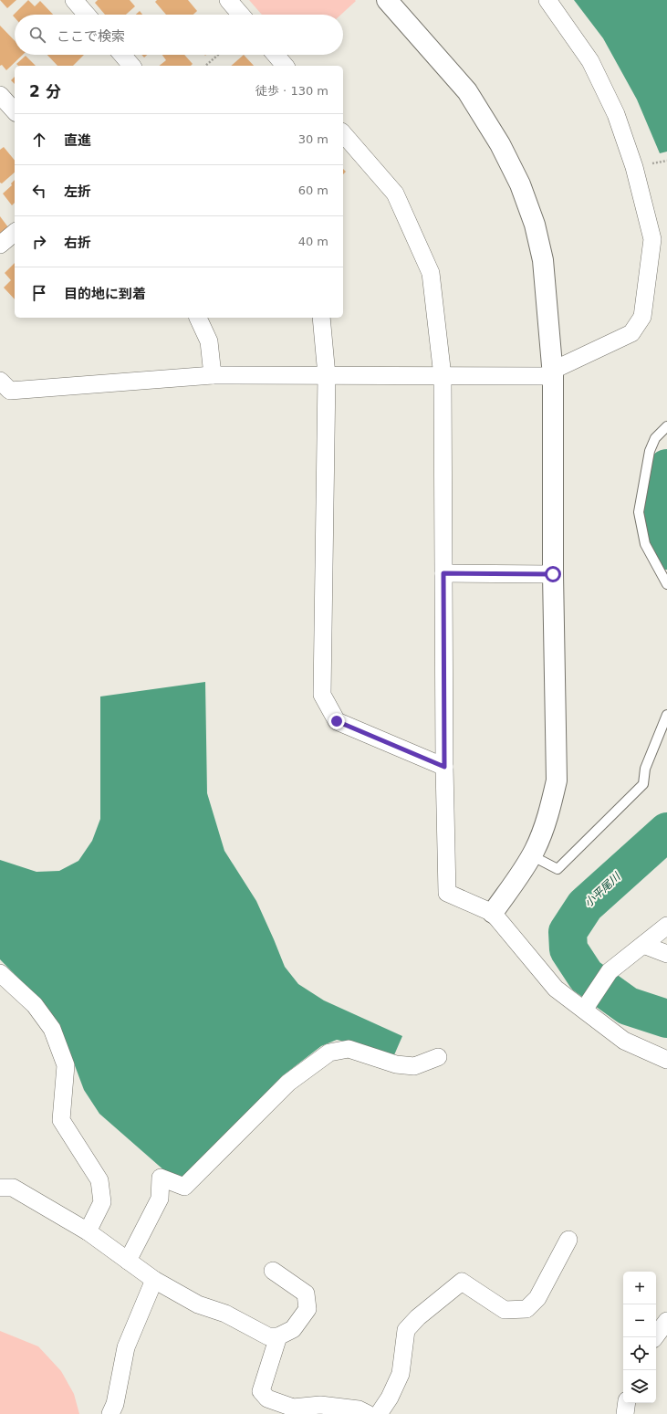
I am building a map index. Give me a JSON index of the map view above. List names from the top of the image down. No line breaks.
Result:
{"water":["小平尾川"],"page":{"search":"ここで検索","heading":["2 分","徒歩 · 130 m"],"list":[["直進","30 m"],["左折","60 m"],["右折","40 m"],"目的地に到着"],"map_buttons":["+","−"]}}
